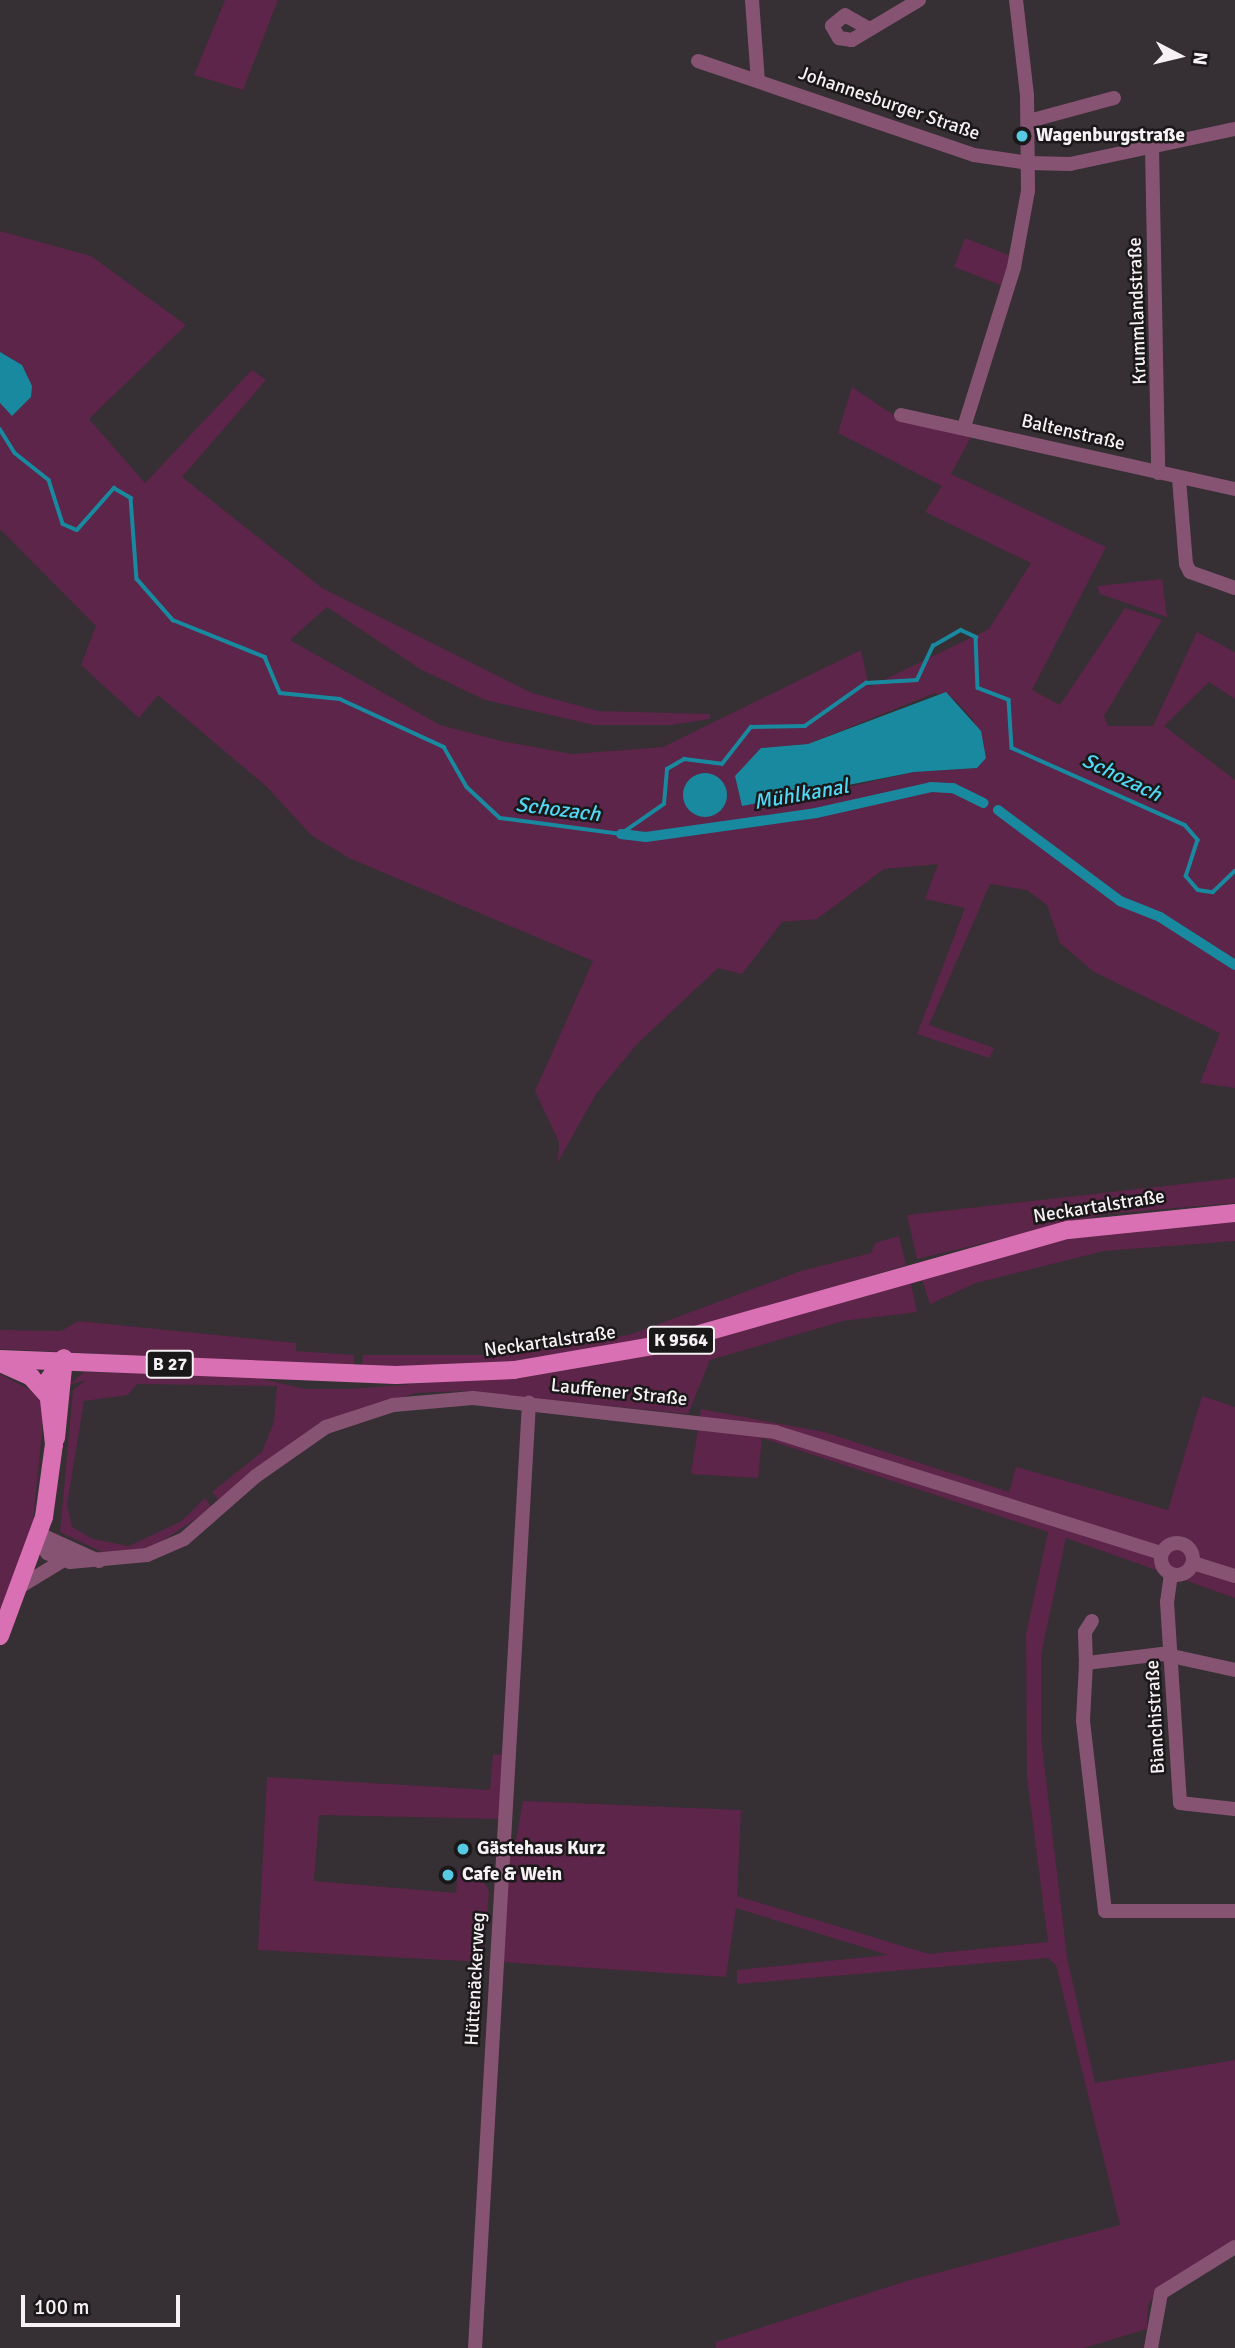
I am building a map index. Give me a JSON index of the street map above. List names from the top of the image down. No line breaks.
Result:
{"streets":{"main road":["Neckartalstraße","K 9564","B 27"],"street":["Johannesburger Straße","Krummlandstraße","Baltenstraße","Lauffener Straße","Bianchistraße","Hüttenäckerweg"]},"crossings":[["Johannesburger Straße","Krummlandstraße"],["Krummlandstraße","Baltenstraße"],["Neckartalstraße","B 27"],["Lauffener Straße","Bianchistraße"],["Lauffener Straße","Hüttenäckerweg"]],"water":["Schozach","Mühlkanal"],"places":["Wagenburgstraße","Gästehaus Kurz","Cafe & Wein"],"scale_bar":"100 m","north":"right"}
